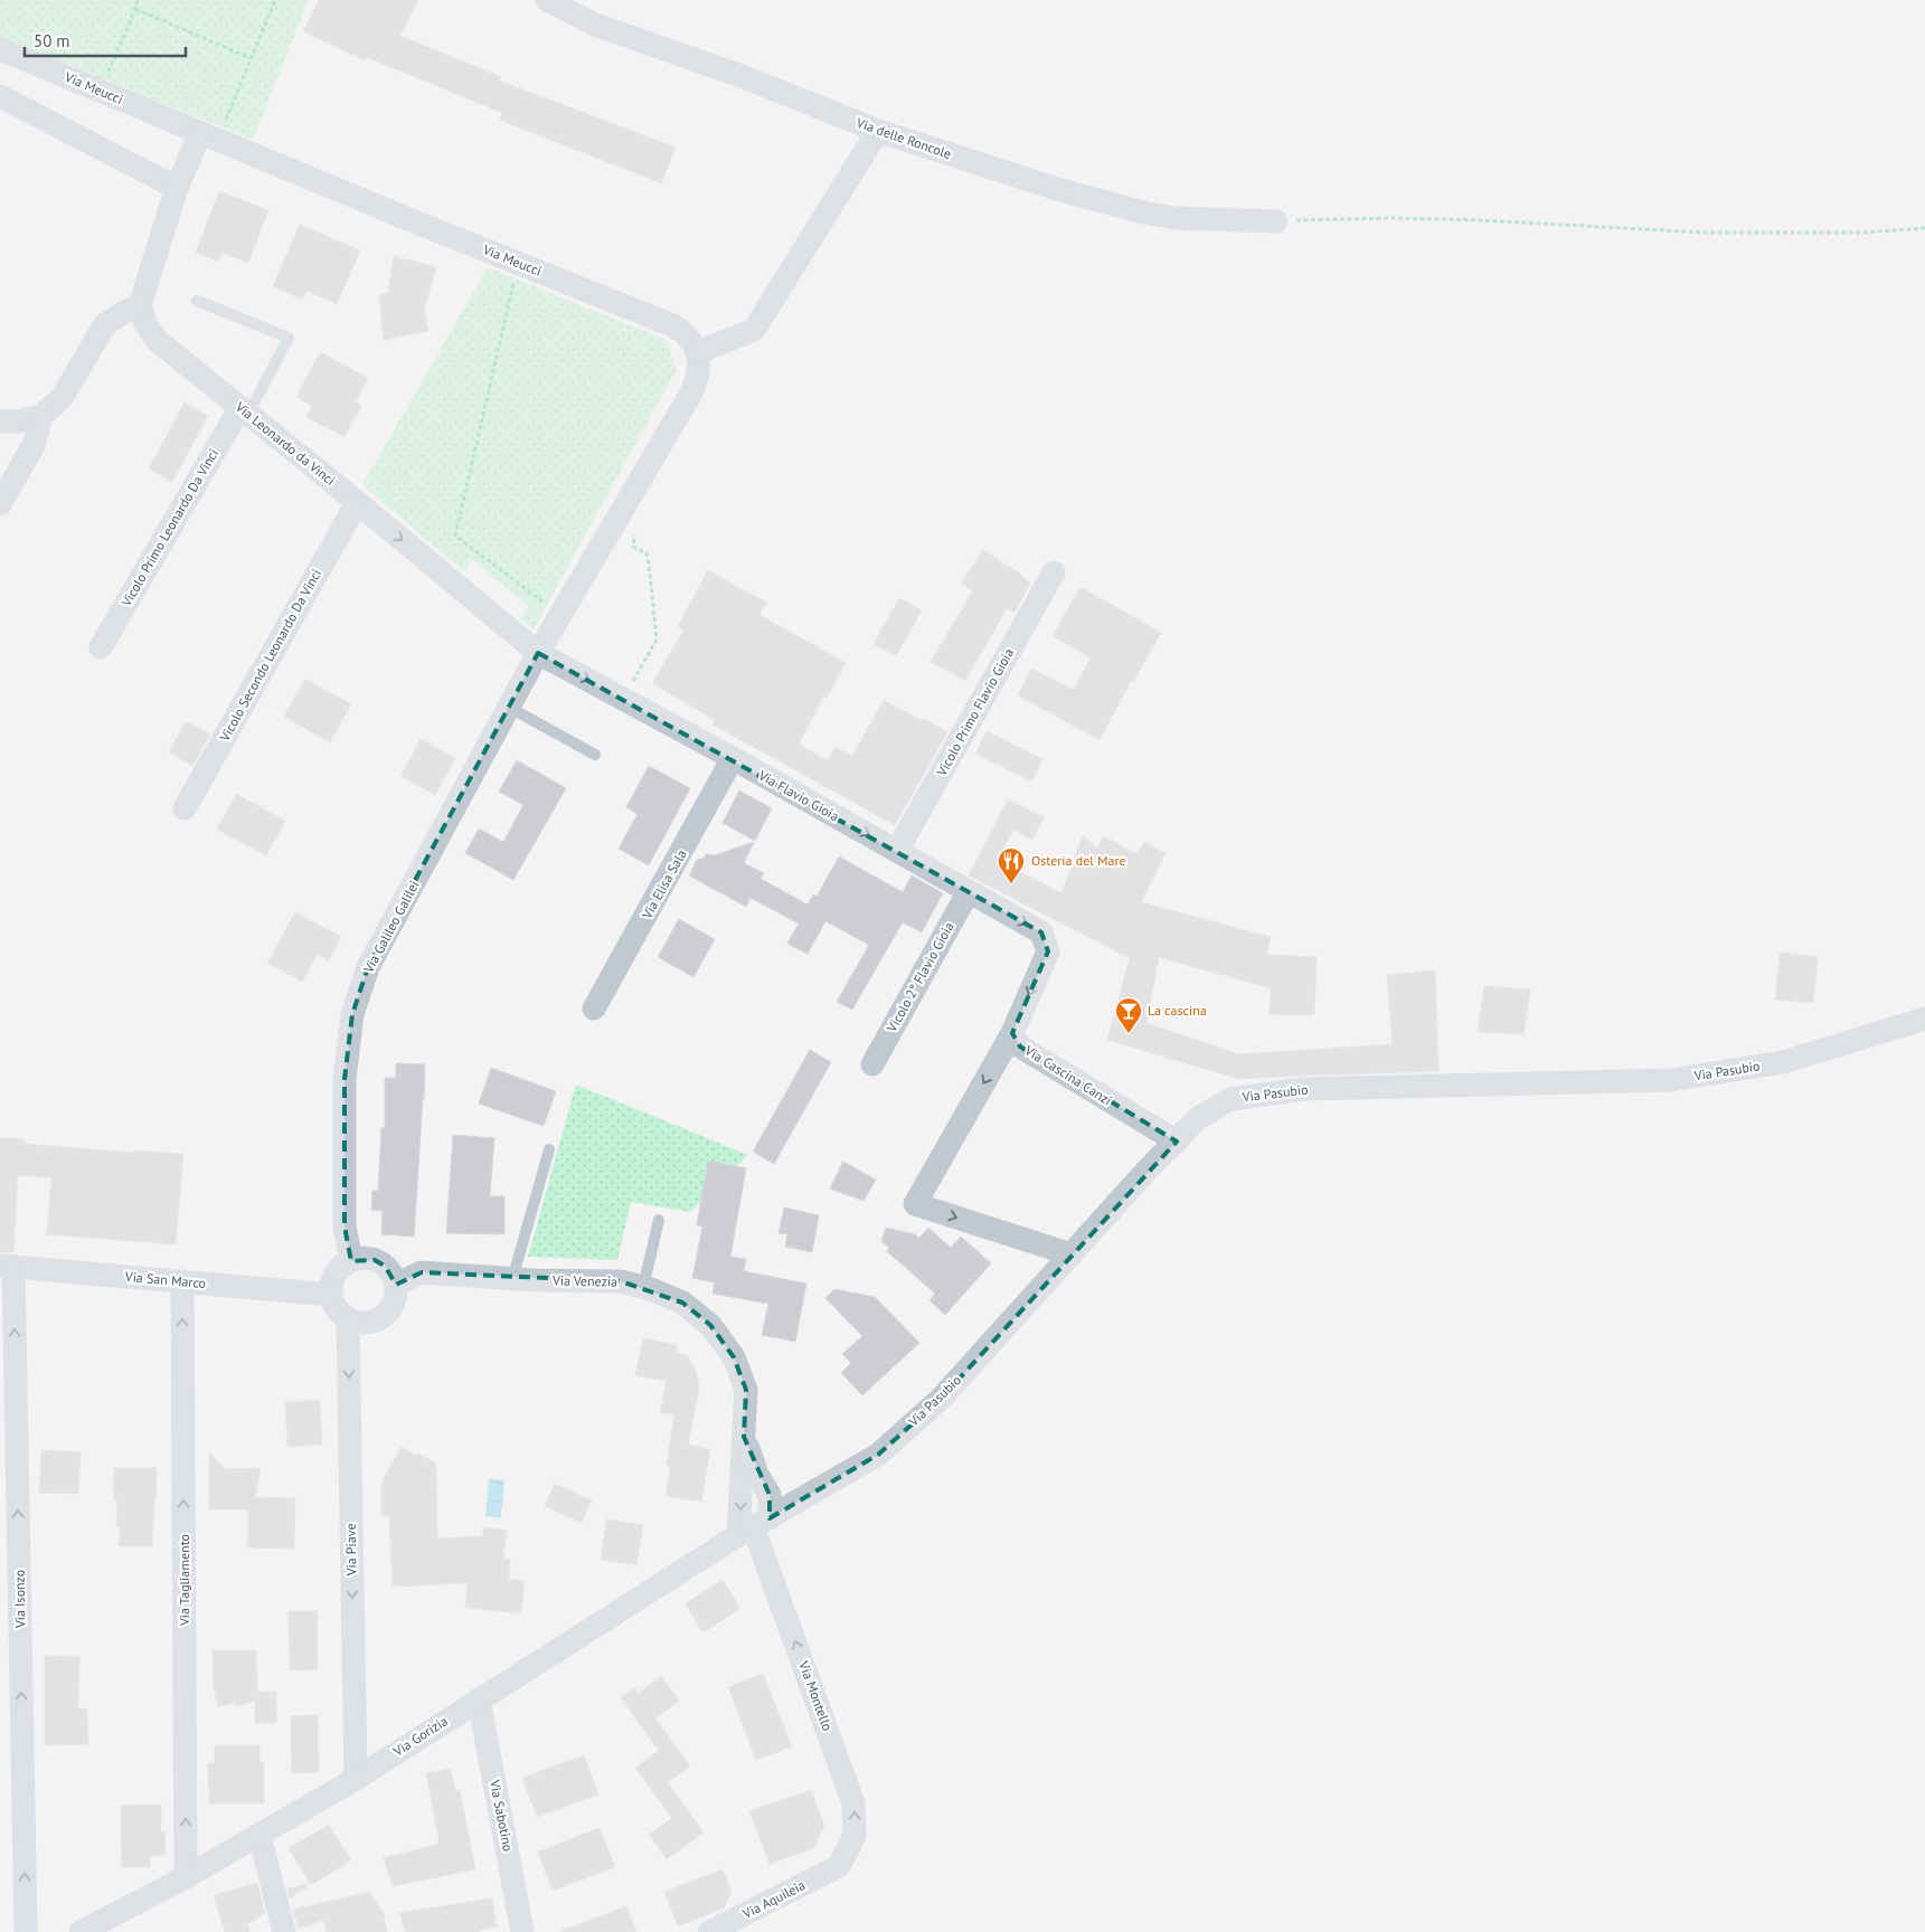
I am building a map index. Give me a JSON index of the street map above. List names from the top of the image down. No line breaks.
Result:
{"streets":{"street":["Via Meucci","Via delle Roncole","Via Leonardo da Vinci","Vicolo Primo Leonardo Da Vinci","Vicolo Secondo Leonardo Da Vinci","Vicolo Primo Flavio Gioia","Via Flavio Gioia","Via Elisa Sala","Via Galileo Galilei","Vicolo 2° Flavio Gioia","Via Pasubio","Via Cascina Canzi","Via San Marco","Via Venezia","Via Piave","Via Tagliamento","Via Isonzo","Via Montello","Via Gorizia","Via Sabotino","Via Aquileia"]},"crossings":[["Via Leonardo da Vinci","Vicolo Primo Leonardo Da Vinci"],["Via Leonardo da Vinci","Vicolo Secondo Leonardo Da Vinci"],["Via Leonardo da Vinci","Via Flavio Gioia"],["Via Leonardo da Vinci","Via Galileo Galilei"],["Vicolo Primo Flavio Gioia","Via Flavio Gioia"],["Via Flavio Gioia","Via Elisa Sala"],["Via Flavio Gioia","Via Galileo Galilei"],["Via Flavio Gioia","Vicolo 2° Flavio Gioia"],["Via Flavio Gioia","Via Cascina Canzi"],["Via Galileo Galilei","Via San Marco"],["Via Galileo Galilei","Via Venezia"],["Via Galileo Galilei","Via Piave"],["Via Pasubio","Via Cascina Canzi"],["Via Pasubio","Via Venezia"],["Via Pasubio","Via Montello"],["Via Pasubio","Via Gorizia"],["Via San Marco","Via Venezia"],["Via San Marco","Via Piave"],["Via San Marco","Via Tagliamento"],["Via San Marco","Via Isonzo"],["Via Venezia","Via Piave"],["Via Venezia","Via Montello"],["Via Venezia","Via Gorizia"],["Via Piave","Via Gorizia"],["Via Tagliamento","Via Gorizia"],["Via Montello","Via Gorizia"],["Via Montello","Via Aquileia"],["Via Gorizia","Via Sabotino"]],"one_way":["Via Leonardo da Vinci","Via Flavio Gioia","Via Piave","Via Tagliamento","Via Isonzo","Via Montello"],"places":{"restaurant":["Osteria del Mare"],"bar":["La cascina"]},"scale_bar":"50 m"}
